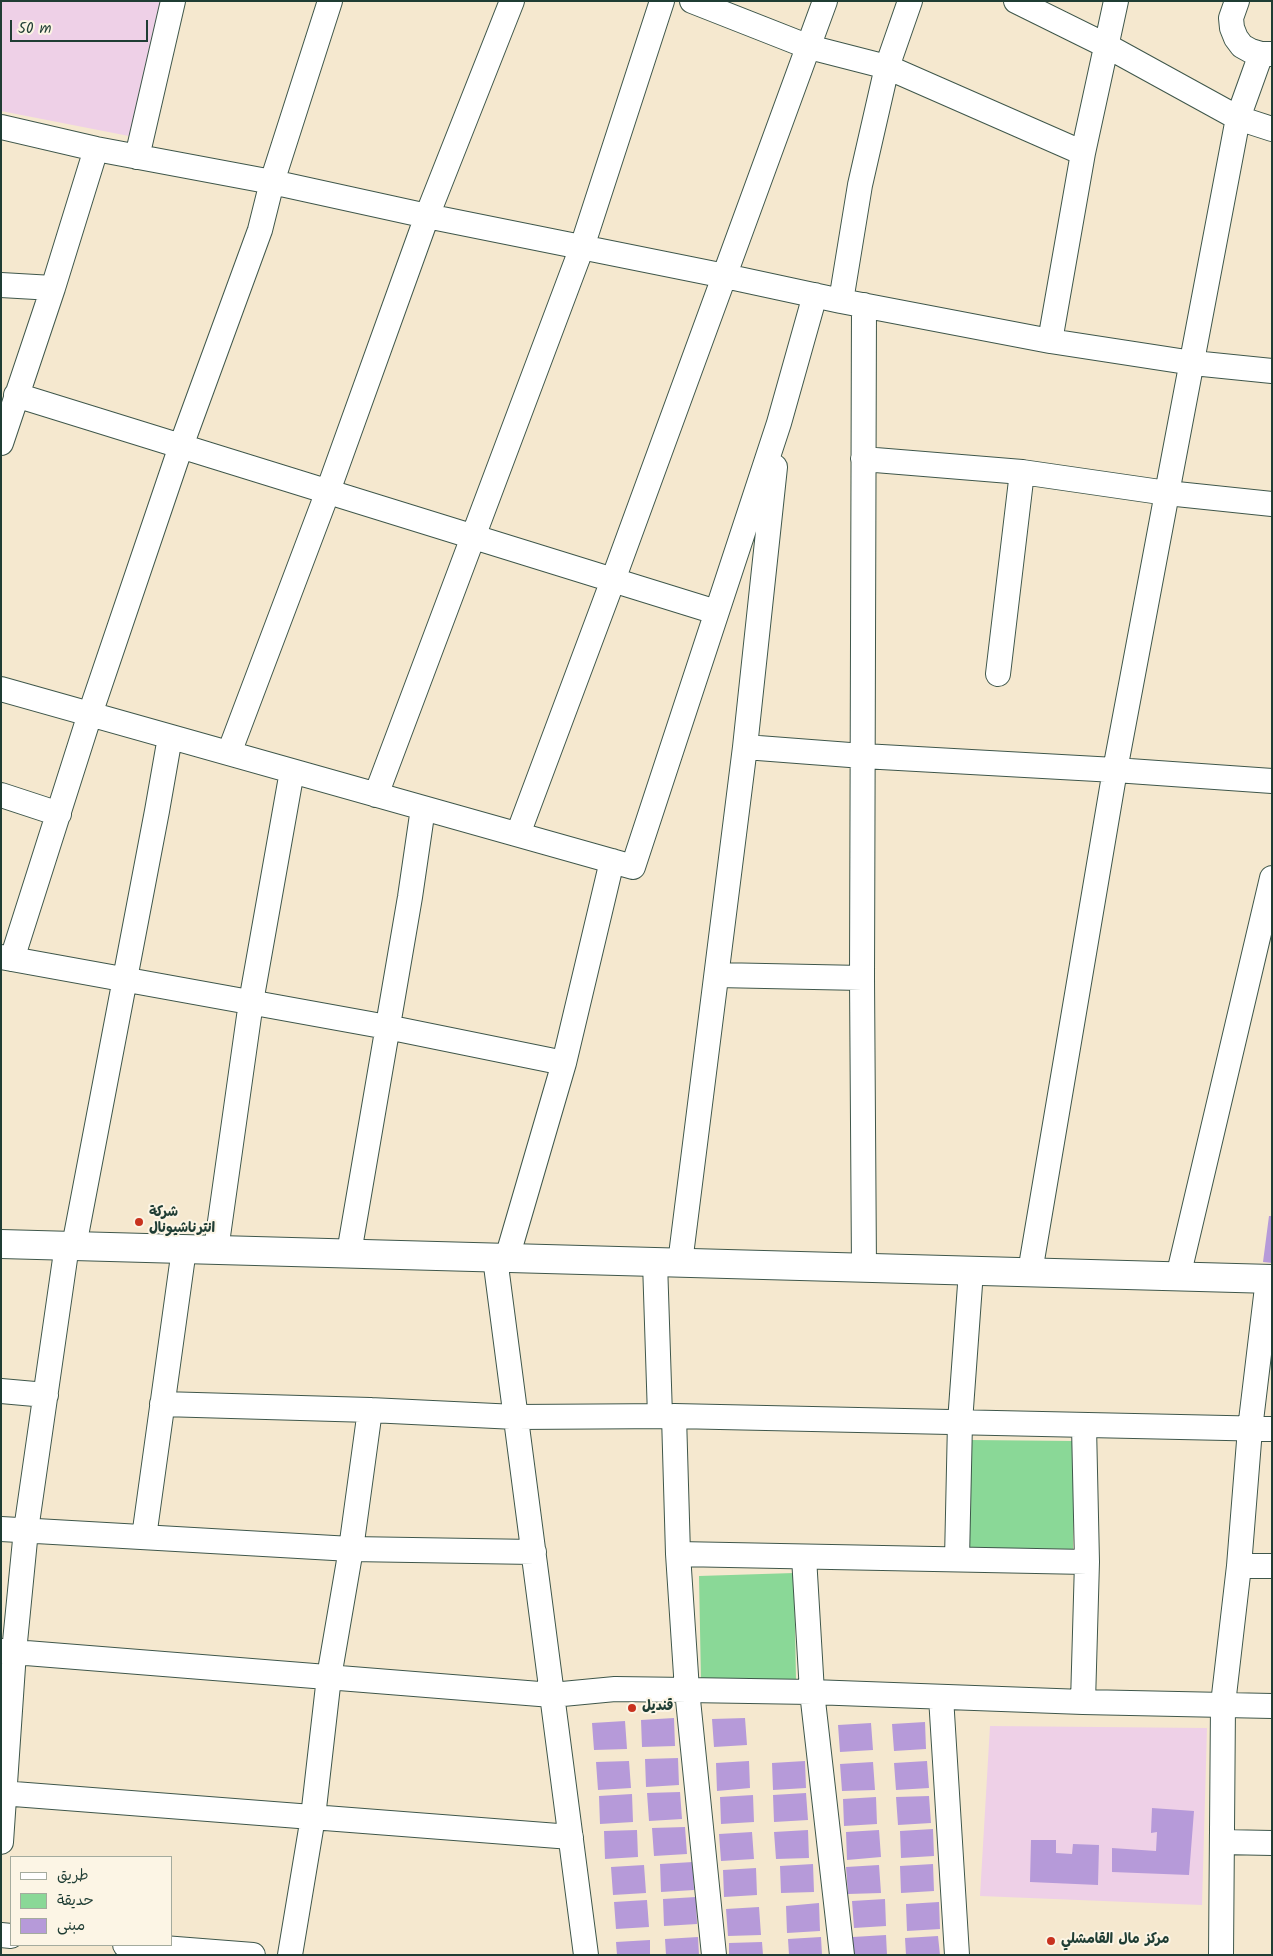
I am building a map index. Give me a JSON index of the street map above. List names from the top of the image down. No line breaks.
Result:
{"places":["شركة انترناشيونال","قنديل","مركز مال القامشلي"],"legend":["طريق","حديقة","مبنى"],"scale_bar":"50 m"}
